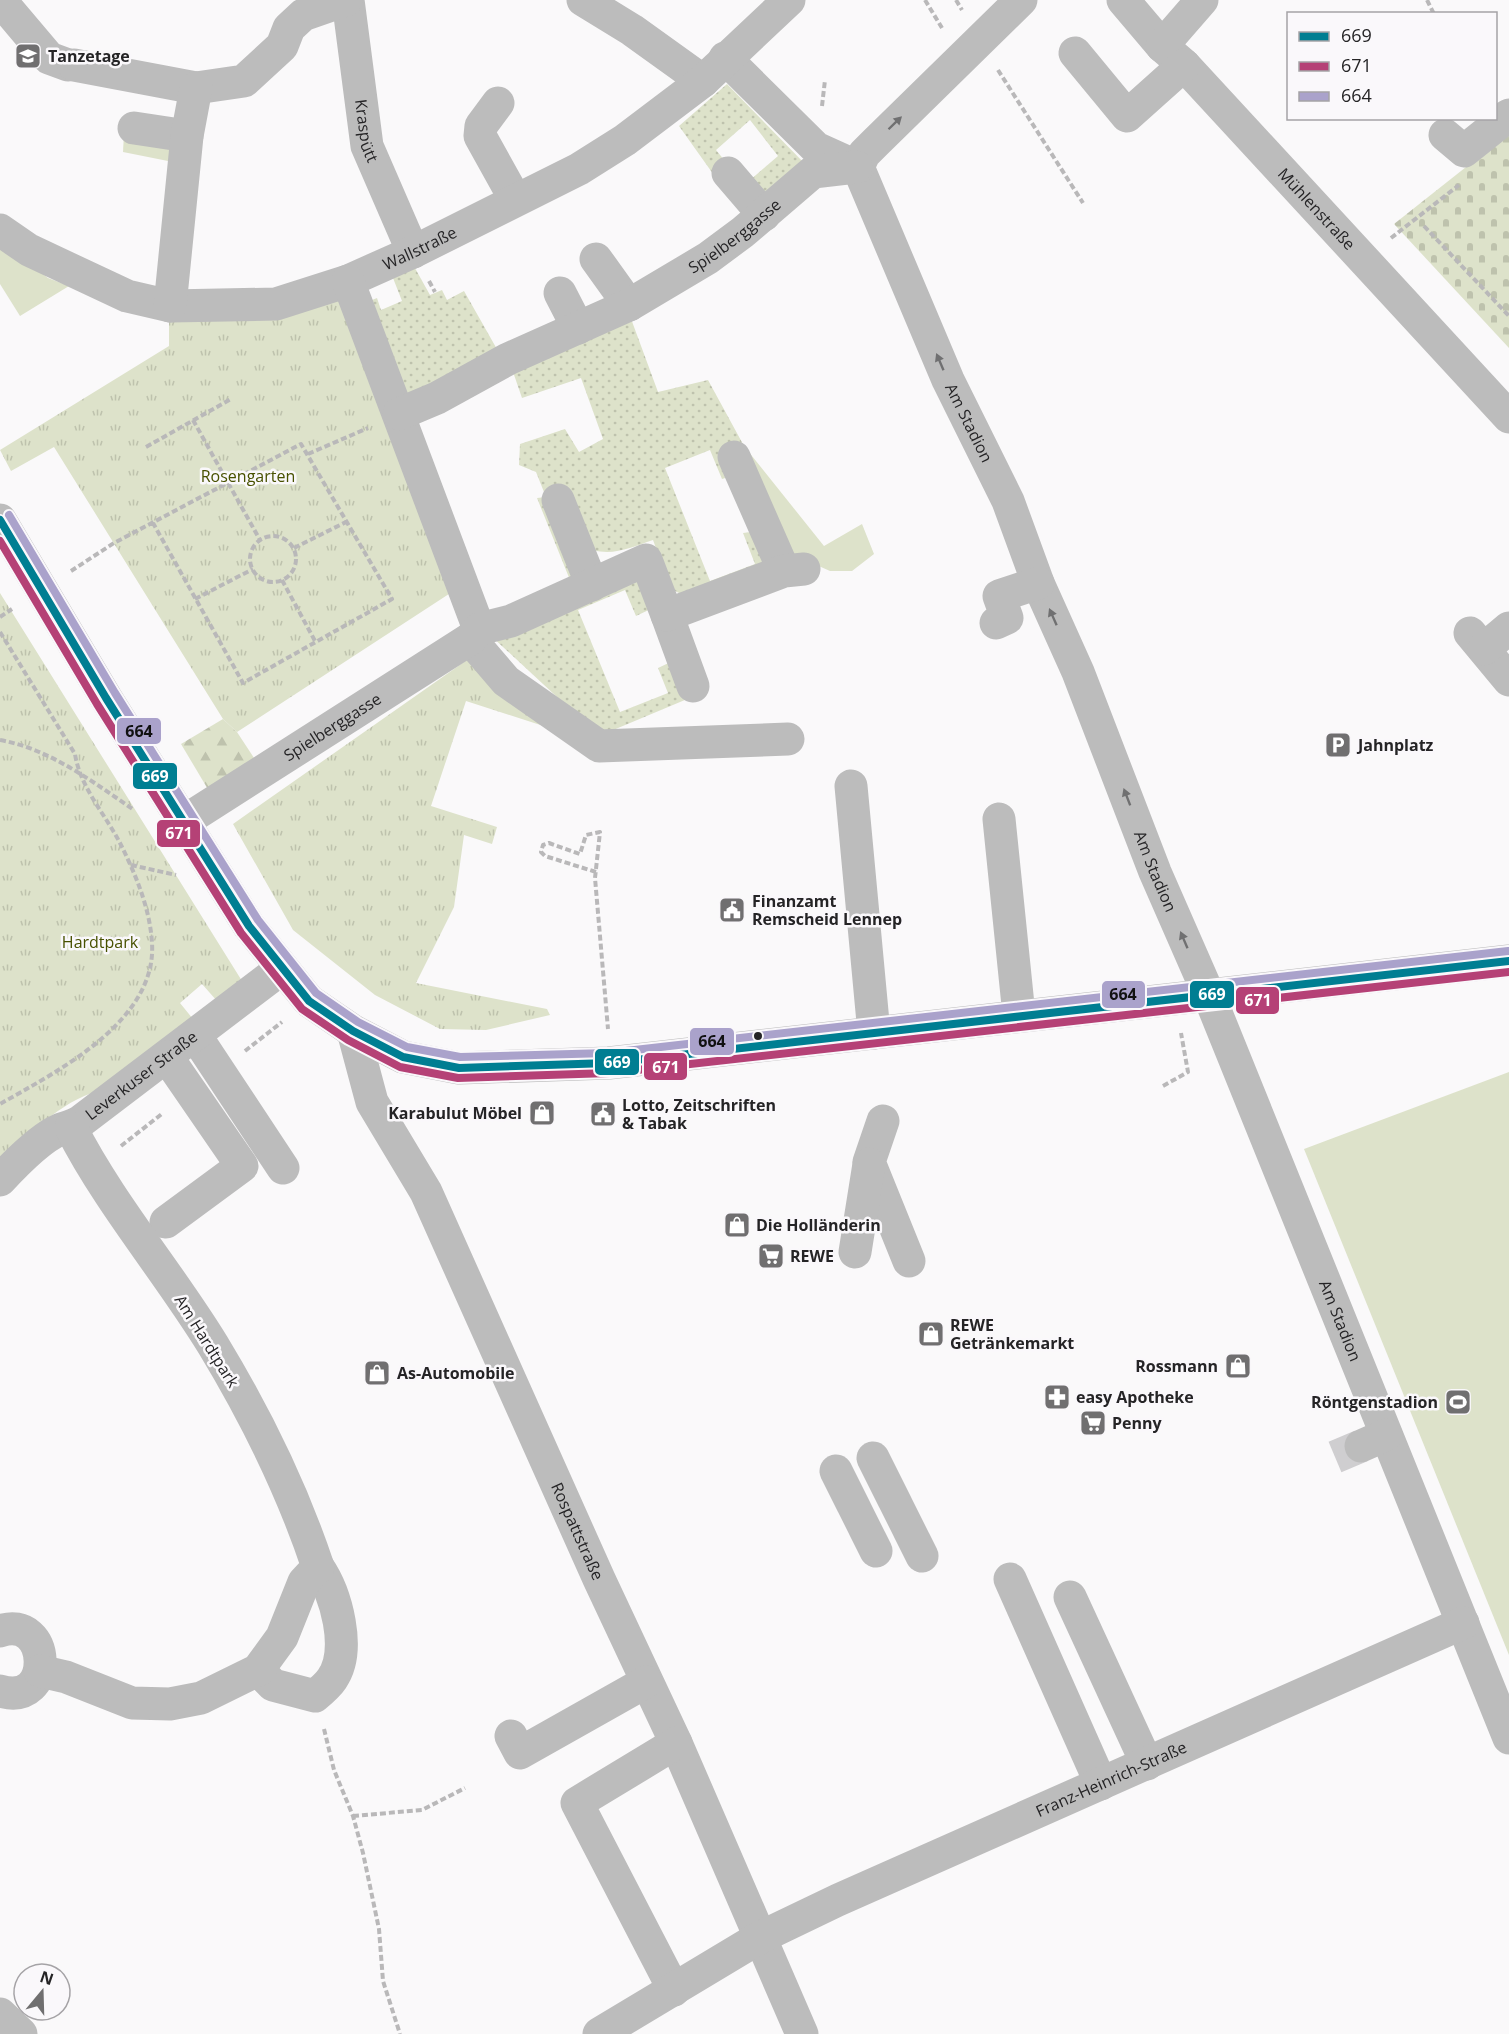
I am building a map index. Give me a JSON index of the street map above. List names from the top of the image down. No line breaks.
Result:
{"streets":{"street":["Kraspütt","Mühlenstraße","Spielberggasse","Wallstraße","Am Stadion","Leverkuser Straße","Am Hardtpark","Rospattstraße","Franz-Heinrich-Straße"]},"crossings":[["Kraspütt","Wallstraße"],["Spielberggasse","Am Stadion"],["Am Stadion","Franz-Heinrich-Straße"],["Leverkuser Straße","Am Hardtpark"],["Rospattstraße","Franz-Heinrich-Straße"]],"parks":["Rosengarten","Hardtpark"],"places":{"school or university":["Tanzetage"],"parking":["Jahnplatz"],"public building":["Finanzamt Remscheid Lennep","Lotto, Zeitschriften & Tabak"],"shop":["Karabulut Möbel","Die Holländerin","REWE Getränkemarkt","Rossmann","As-Automobile"],"supermarket":["REWE","Penny"],"pharmacy":["easy Apotheke"],"sports":["Röntgenstadion"]},"lines":["transit line 664","transit line 669","transit line 671"],"legend":["669","671","664"],"north":"top"}
